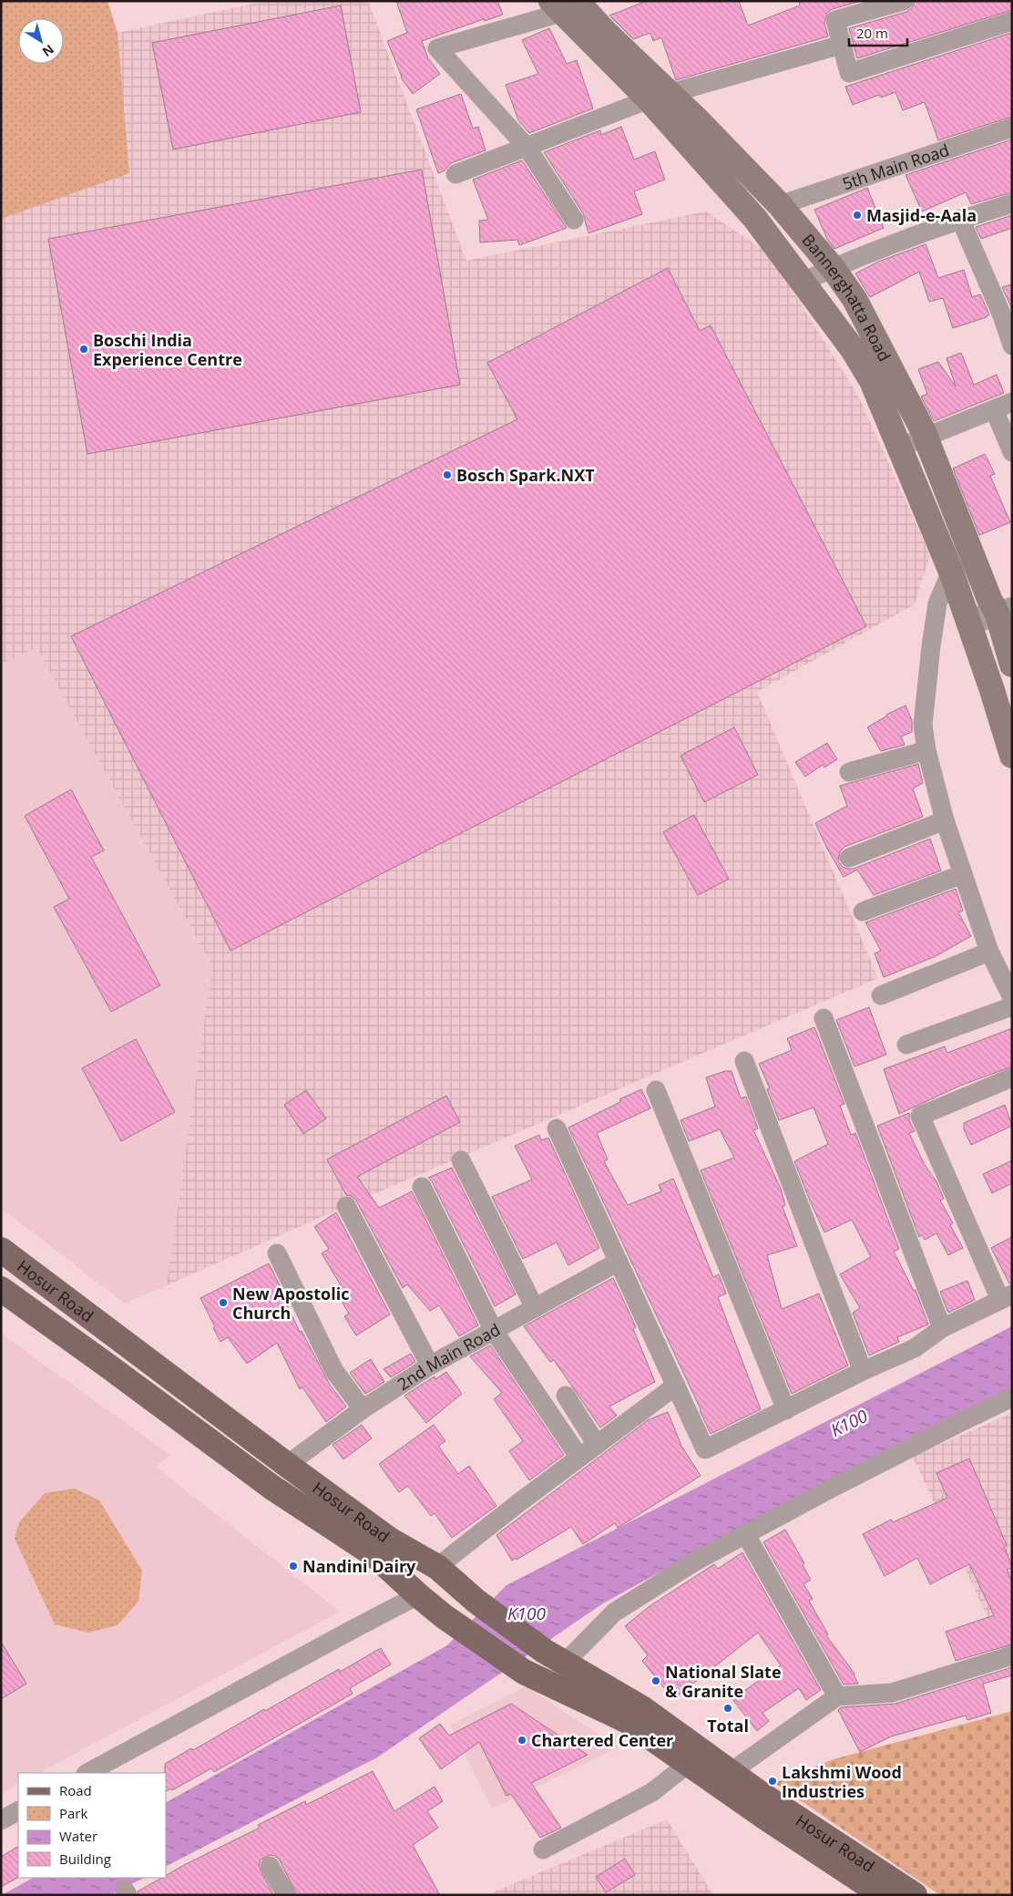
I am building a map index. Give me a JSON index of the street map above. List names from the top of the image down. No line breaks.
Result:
{"streets":{"main road":["Bannerghatta Road","Hosur Road"],"street":["5th Main Road","2nd Main Road"]},"crossings":[["5th Main Road","Bannerghatta Road"],["Hosur Road","2nd Main Road"]],"water":["K100"],"places":["Masjid-e-Aala","Boschi India Experience Centre","Bosch Spark.NXT","New Apostolic Church","Nandini Dairy","National Slate & Granite","Total","Chartered Center","Lakshmi Wood Industries"],"legend":["Road","Park","Water","Building"],"scale_bar":"20 m","north":"bottom right"}
